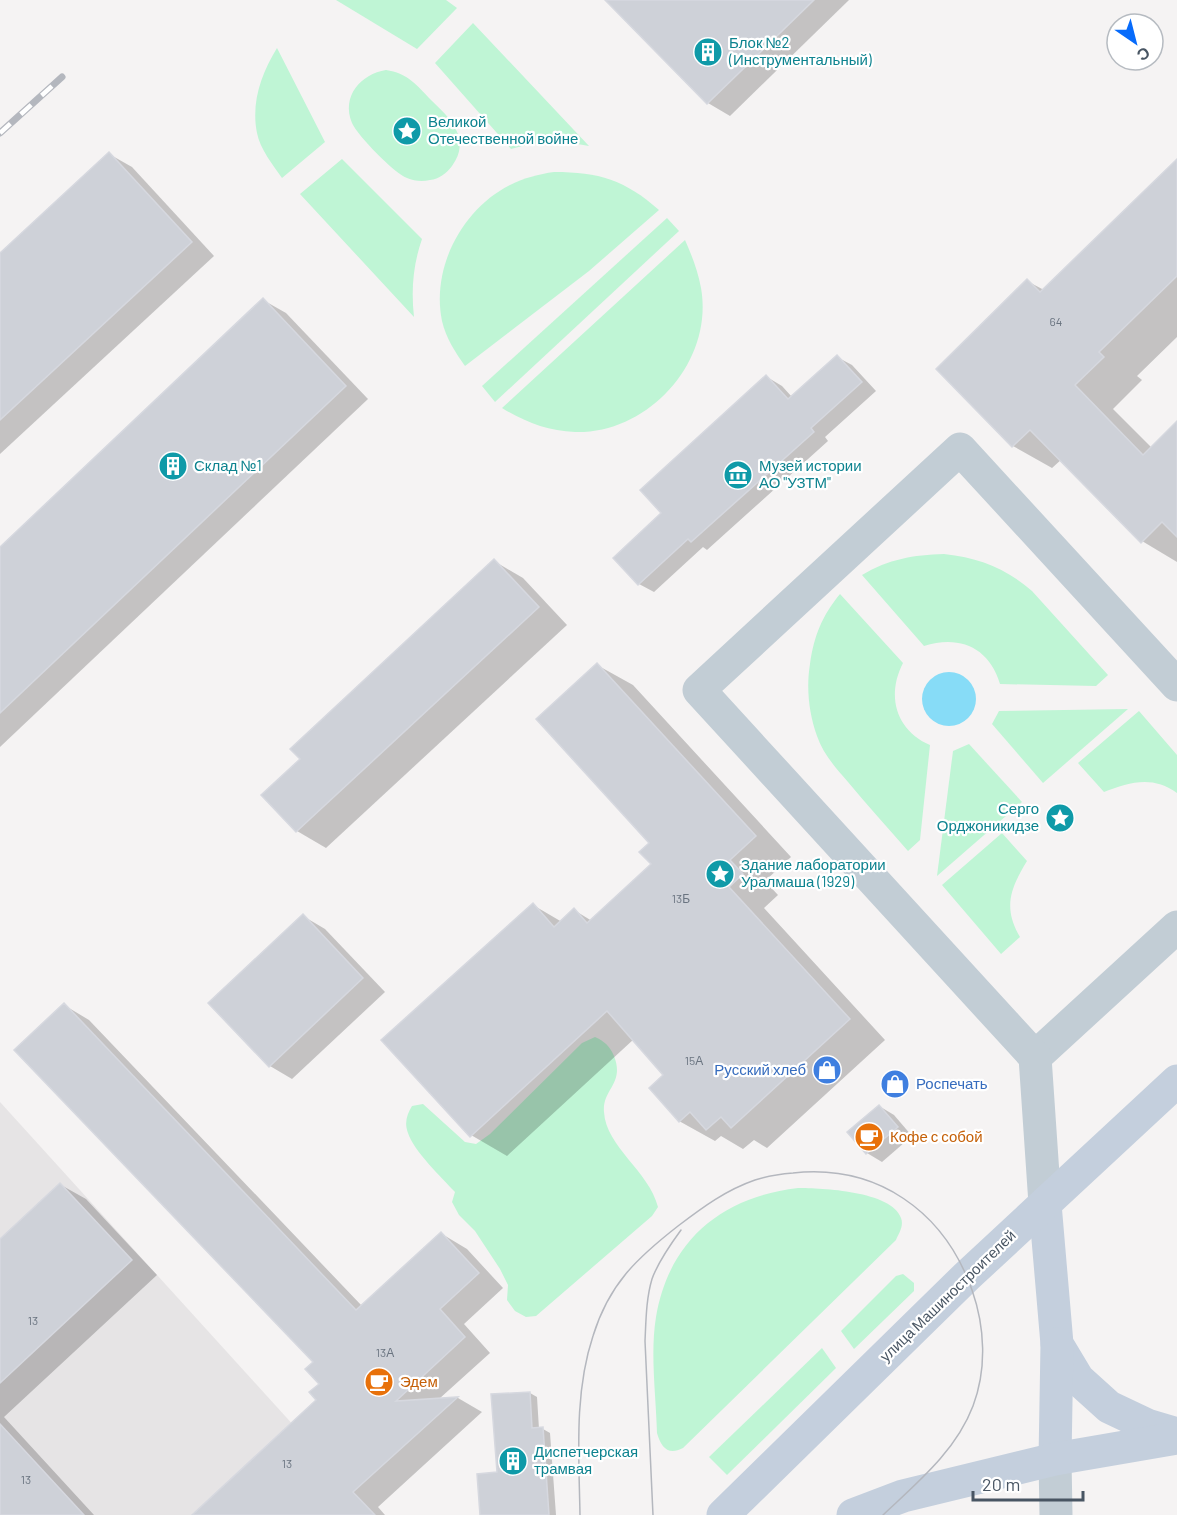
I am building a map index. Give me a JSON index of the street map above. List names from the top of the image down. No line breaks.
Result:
{"streets":{"main road":["улица Машиностроителей"]},"places":{"building":["Блок №2 (Инструментальный)","Склад №1","Диспетчерская трамвая"],"place":["Великой Отечественной войне","Серго Орджоникидзе","Здание лаборатории Уралмаша (1929)"],"museum":["Музей истории АО \"УЗТМ\""],"shop":["Русский хлеб","Роспечать"],"cafe":["Кофе с собой","Эдем"]},"house_numbers":["64","13Б","15А","13","13А","13","13"],"scale_bar":"20 m","north":"bottom right"}
